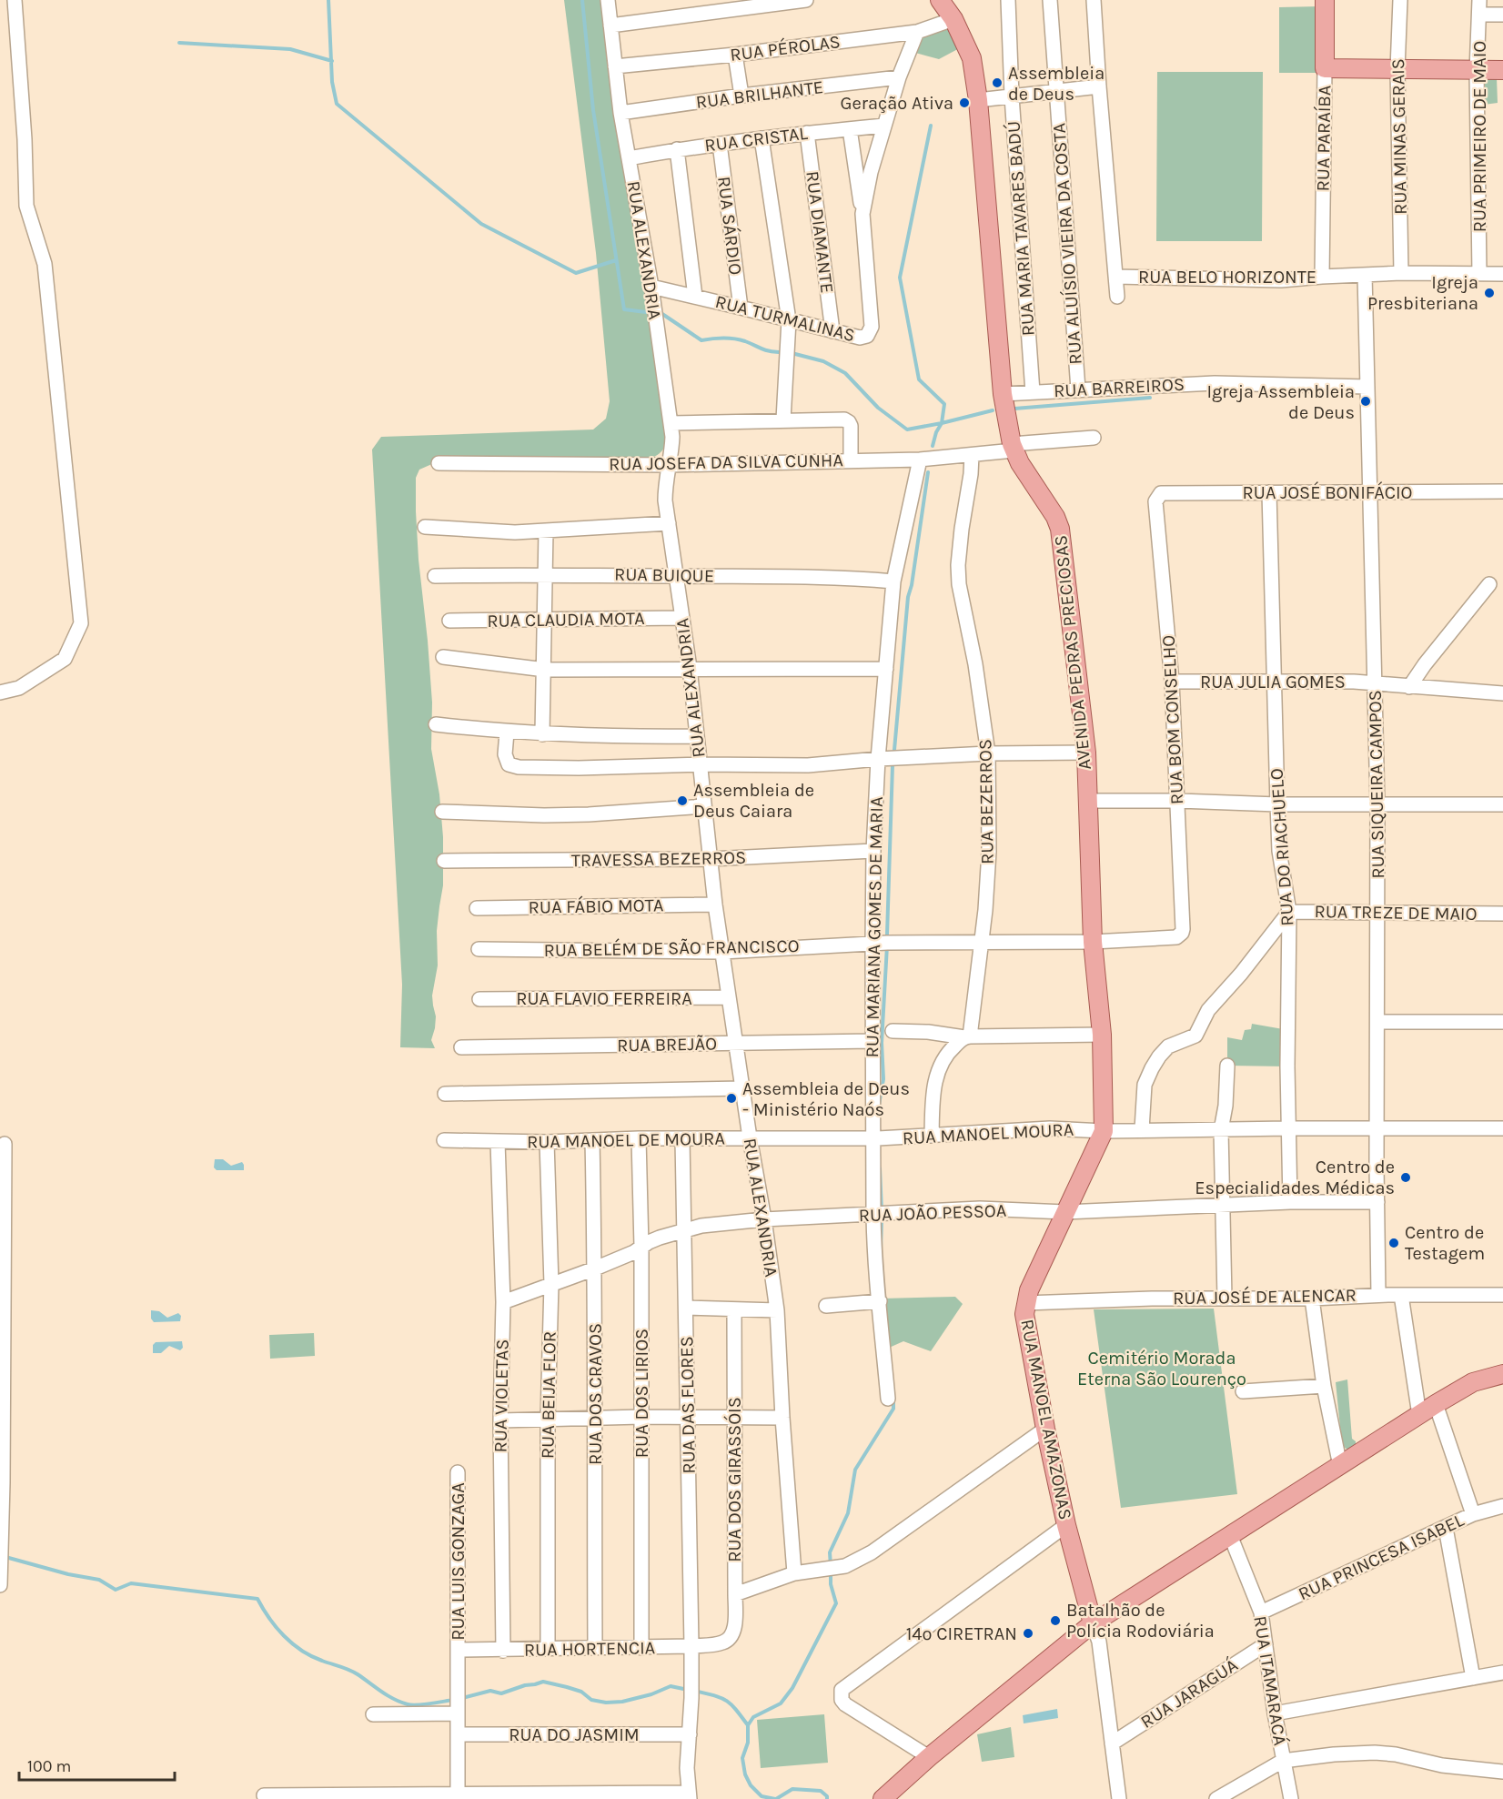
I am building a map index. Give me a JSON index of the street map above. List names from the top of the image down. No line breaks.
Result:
{"streets":{"main road":["RUA PARAÍBA","AVENIDA PEDRAS PRECIOSAS","RUA MANOEL AMAZONAS"],"street":["RUA PÉROLAS","RUA BRILHANTE","RUA MINAS GERAIS","RUA PRIMEIRO DE MAIO","RUA CRISTAL","RUA SÁRDIO","RUA MARIA TAVARES BADÚ","RUA DIAMANTE","RUA ALUÍSIO VIEIRA DA COSTA","RUA ALEXANDRIA","RUA BELO HORIZONTE","RUA TURMALINAS","RUA BARREIROS","RUA JOSEFA DA SILVA CUNHA","RUA JOSÉ BONIFÁCIO","RUA BUIQUE","RUA CLAUDIA MOTA","RUA JULIA GOMES","RUA BOM CONSELHO","RUA SIQUEIRA CAMPOS","RUA BEZERROS","RUA DO RIACHUELO","TRAVESSA BEZERROS","RUA FÁBIO MOTA","RUA TREZE DE MAIO","RUA MARIANA GOMES DE MARIA","RUA BELÉM DE SÃO FRANCISCO","RUA FLAVIO FERREIRA","RUA BREJÃO","RUA MANOEL MOURA","RUA MANOEL DE MOURA","RUA JOÃO PESSOA","RUA JOSÉ DE ALENCAR","RUA DOS LIRIOS","RUA DOS CRAVOS","RUA BEIJA FLOR","RUA VIOLETAS","RUA DAS FLORES","RUA DOS GIRASSÓIS","RUA PRINCESA ISABEL","RUA LUIS GONZAGA","RUA HORTENCIA","RUA ITAMARACÁ","RUA JARAGUÁ","RUA DO JASMIM"]},"crossings":[["RUA PÉROLAS","RUA ALEXANDRIA"],["RUA PÉROLAS","RUA TURMALINAS"],["RUA PÉROLAS","AVENIDA PEDRAS PRECIOSAS"],["RUA BRILHANTE","RUA ALEXANDRIA"],["RUA BRILHANTE","RUA TURMALINAS"],["RUA MINAS GERAIS","RUA BELO HORIZONTE"],["RUA PRIMEIRO DE MAIO","RUA BELO HORIZONTE"],["RUA PARAÍBA","RUA BELO HORIZONTE"],["RUA CRISTAL","RUA SÁRDIO"],["RUA CRISTAL","RUA DIAMANTE"],["RUA CRISTAL","RUA ALEXANDRIA"],["RUA CRISTAL","RUA TURMALINAS"],["RUA SÁRDIO","RUA TURMALINAS"],["RUA MARIA TAVARES BADÚ","RUA BARREIROS"],["RUA DIAMANTE","RUA TURMALINAS"],["RUA ALUÍSIO VIEIRA DA COSTA","RUA BARREIROS"],["RUA ALEXANDRIA","RUA TURMALINAS"],["RUA ALEXANDRIA","RUA JOSEFA DA SILVA CUNHA"],["RUA ALEXANDRIA","RUA BUIQUE"],["RUA ALEXANDRIA","RUA CLAUDIA MOTA"],["RUA ALEXANDRIA","TRAVESSA BEZERROS"],["RUA ALEXANDRIA","RUA FÁBIO MOTA"],["RUA ALEXANDRIA","RUA BELÉM DE SÃO FRANCISCO"],["RUA ALEXANDRIA","RUA FLAVIO FERREIRA"],["RUA ALEXANDRIA","RUA BREJÃO"],["RUA ALEXANDRIA","RUA MANOEL DE MOURA"],["RUA ALEXANDRIA","RUA JOÃO PESSOA"],["RUA BELO HORIZONTE","RUA SIQUEIRA CAMPOS"],["RUA BARREIROS","AVENIDA PEDRAS PRECIOSAS"],["RUA BARREIROS","RUA SIQUEIRA CAMPOS"],["RUA JOSEFA DA SILVA CUNHA","AVENIDA PEDRAS PRECIOSAS"],["RUA JOSEFA DA SILVA CUNHA","RUA BEZERROS"],["RUA JOSEFA DA SILVA CUNHA","RUA MARIANA GOMES DE MARIA"],["RUA JOSÉ BONIFÁCIO","RUA BOM CONSELHO"],["RUA JOSÉ BONIFÁCIO","RUA SIQUEIRA CAMPOS"],["RUA JOSÉ BONIFÁCIO","RUA DO RIACHUELO"],["RUA BUIQUE","RUA MARIANA GOMES DE MARIA"],["AVENIDA PEDRAS PRECIOSAS","RUA BELÉM DE SÃO FRANCISCO"],["AVENIDA PEDRAS PRECIOSAS","RUA MANOEL MOURA"],["AVENIDA PEDRAS PRECIOSAS","RUA MANOEL AMAZONAS"],["RUA JULIA GOMES","RUA BOM CONSELHO"],["RUA JULIA GOMES","RUA SIQUEIRA CAMPOS"],["RUA JULIA GOMES","RUA DO RIACHUELO"],["RUA BOM CONSELHO","RUA BELÉM DE SÃO FRANCISCO"],["RUA SIQUEIRA CAMPOS","RUA TREZE DE MAIO"],["RUA SIQUEIRA CAMPOS","RUA MANOEL MOURA"],["RUA SIQUEIRA CAMPOS","RUA JOÃO PESSOA"],["RUA SIQUEIRA CAMPOS","RUA JOSÉ DE ALENCAR"],["RUA BEZERROS","RUA BELÉM DE SÃO FRANCISCO"],["RUA DO RIACHUELO","RUA TREZE DE MAIO"],["RUA DO RIACHUELO","RUA MANOEL MOURA"],["RUA DO RIACHUELO","RUA JOÃO PESSOA"],["TRAVESSA BEZERROS","RUA MARIANA GOMES DE MARIA"],["RUA MARIANA GOMES DE MARIA","RUA BELÉM DE SÃO FRANCISCO"],["RUA MARIANA GOMES DE MARIA","RUA BREJÃO"],["RUA MARIANA GOMES DE MARIA","RUA MANOEL MOURA"],["RUA MARIANA GOMES DE MARIA","RUA MANOEL DE MOURA"],["RUA MARIANA GOMES DE MARIA","RUA JOÃO PESSOA"],["RUA MANOEL MOURA","RUA MANOEL DE MOURA"],["RUA MANOEL MOURA","RUA MANOEL AMAZONAS"],["RUA MANOEL DE MOURA","RUA DOS LIRIOS"],["RUA MANOEL DE MOURA","RUA DOS CRAVOS"],["RUA MANOEL DE MOURA","RUA BEIJA FLOR"],["RUA MANOEL DE MOURA","RUA VIOLETAS"],["RUA MANOEL DE MOURA","RUA DAS FLORES"],["RUA JOÃO PESSOA","RUA DOS LIRIOS"],["RUA JOÃO PESSOA","RUA DOS CRAVOS"],["RUA JOÃO PESSOA","RUA BEIJA FLOR"],["RUA JOÃO PESSOA","RUA VIOLETAS"],["RUA JOÃO PESSOA","RUA DAS FLORES"],["RUA JOÃO PESSOA","RUA MANOEL AMAZONAS"],["RUA JOSÉ DE ALENCAR","RUA MANOEL AMAZONAS"],["RUA DOS LIRIOS","RUA HORTENCIA"],["RUA DOS CRAVOS","RUA HORTENCIA"],["RUA BEIJA FLOR","RUA HORTENCIA"],["RUA VIOLETAS","RUA HORTENCIA"],["RUA DAS FLORES","RUA HORTENCIA"],["RUA DAS FLORES","RUA DO JASMIM"],["RUA DOS GIRASSÓIS","RUA HORTENCIA"],["RUA PRINCESA ISABEL","RUA ITAMARACÁ"],["RUA LUIS GONZAGA","RUA HORTENCIA"],["RUA LUIS GONZAGA","RUA DO JASMIM"],["RUA ITAMARACÁ","RUA JARAGUÁ"]],"parks":["Cemitério Morada Eterna São Lourenço"],"places":["Assembleia de Deus","Geração Ativa","Igreja Presbiteriana","Igreja Assembleia de Deus","Assembleia de Deus Caiara","Assembleia de Deus - Ministério Naós","Centro de Especialidades Médicas","Centro de Testagem","Batalhão de Polícia Rodoviária","14º CIRETRAN"],"scale_bar":"100 m"}
